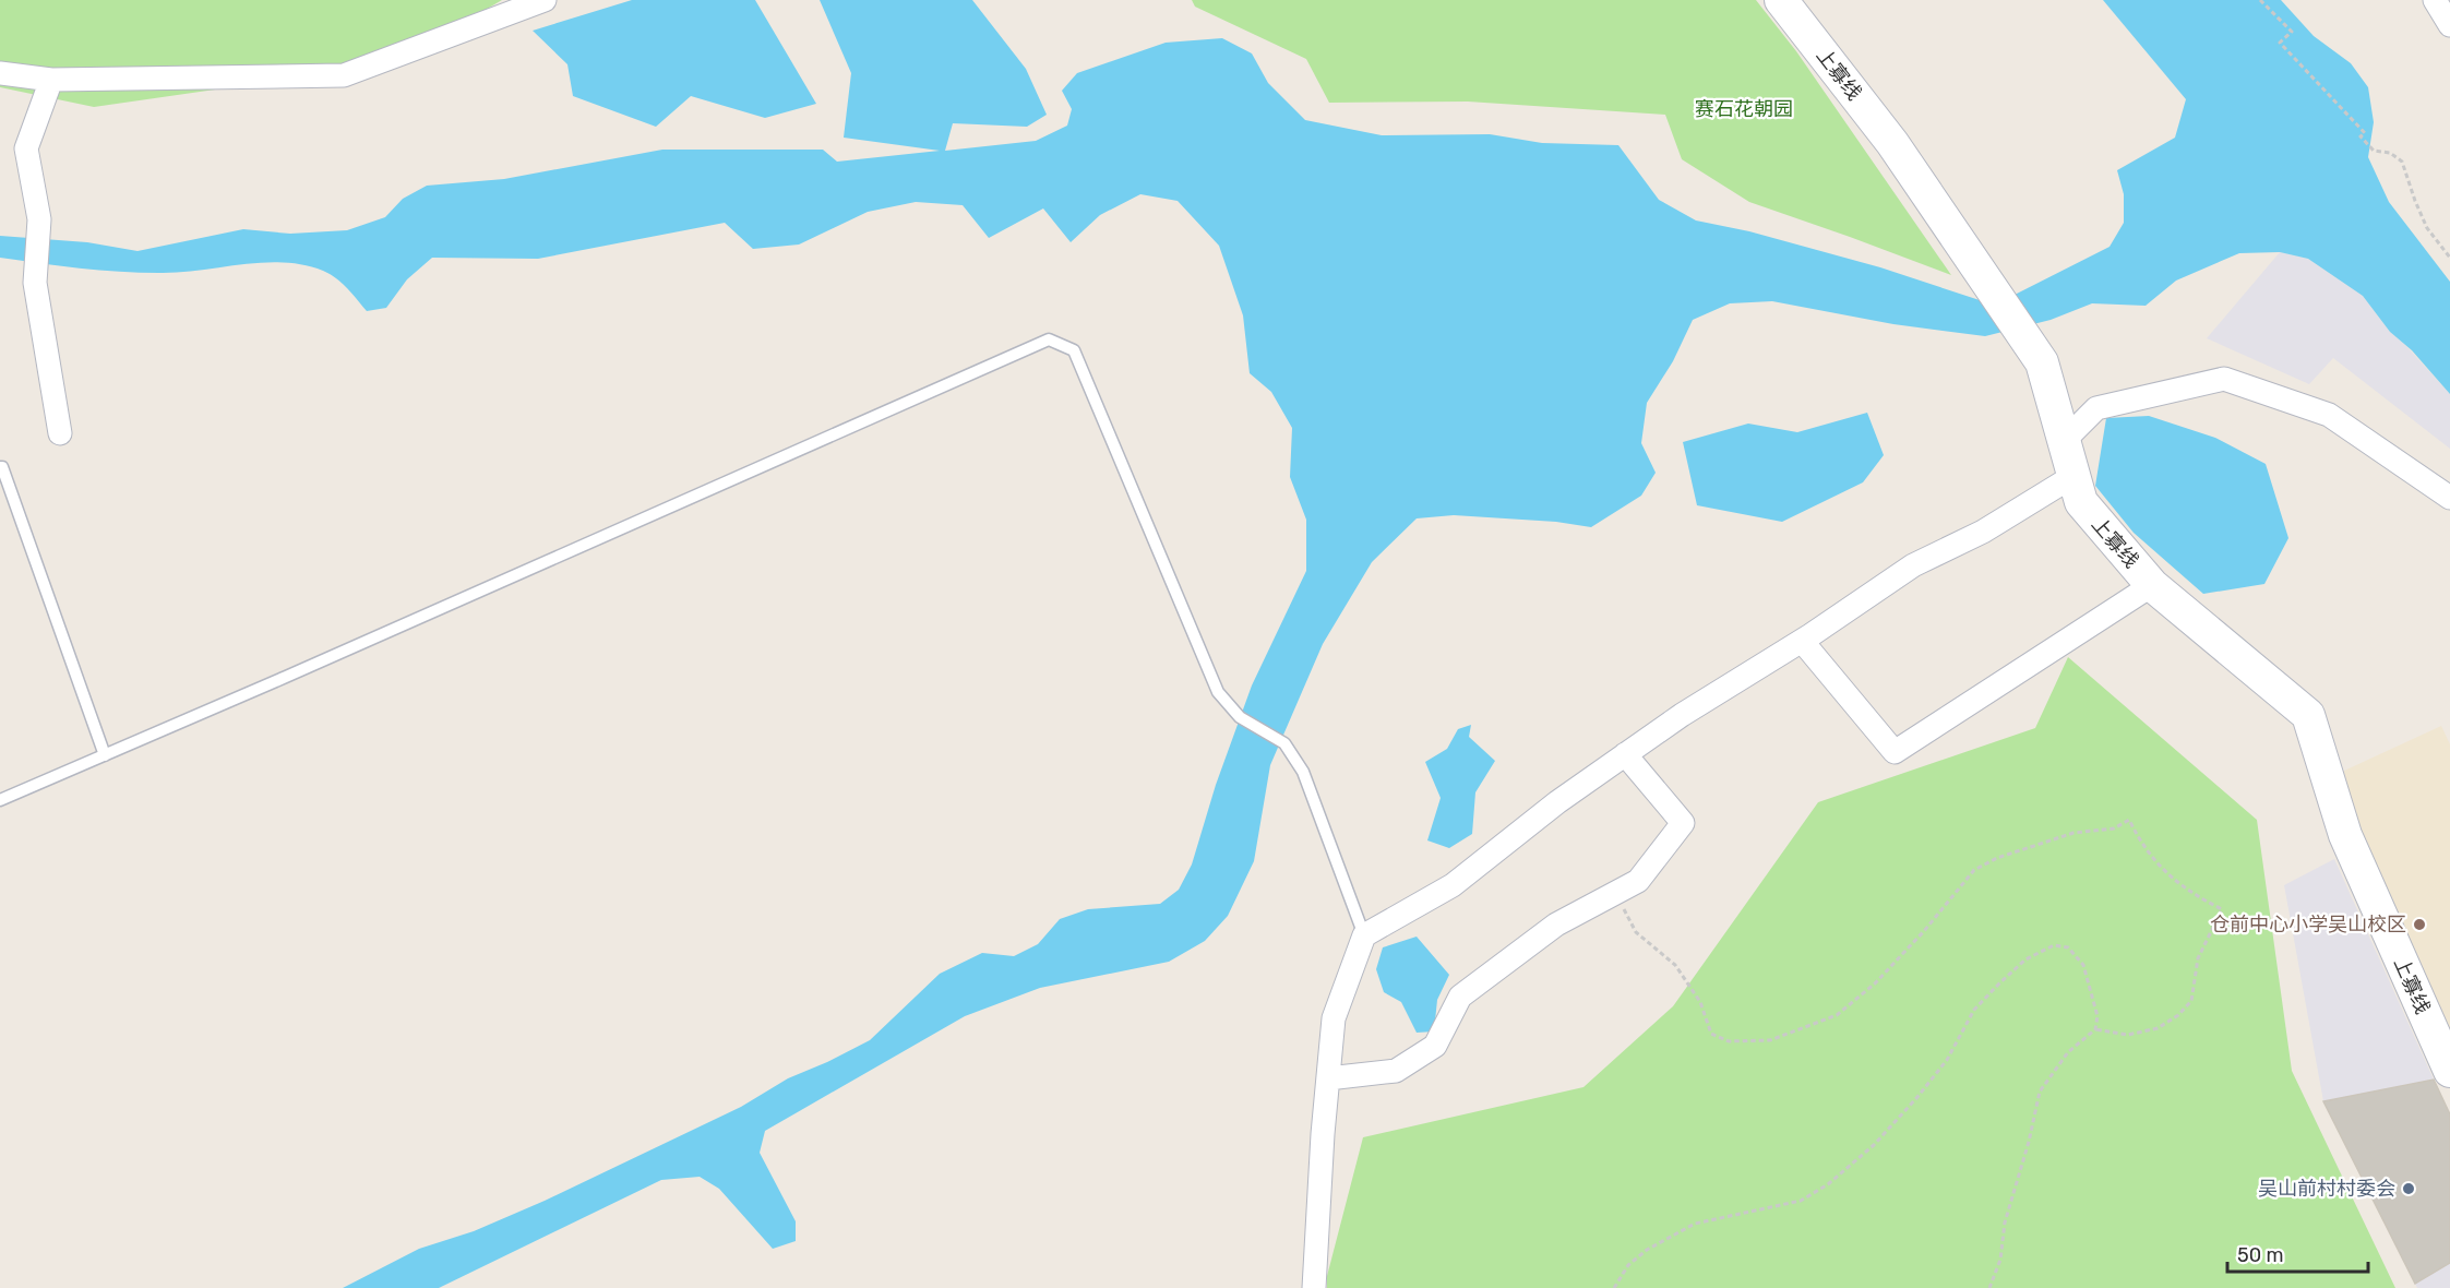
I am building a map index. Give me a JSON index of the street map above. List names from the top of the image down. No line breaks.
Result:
{"streets":{"street":["上寡线"]},"parks":["赛石花朝园"],"places":["仓前中心小学吴山校区","吴山前村村委会"],"scale_bar":"50 m"}
